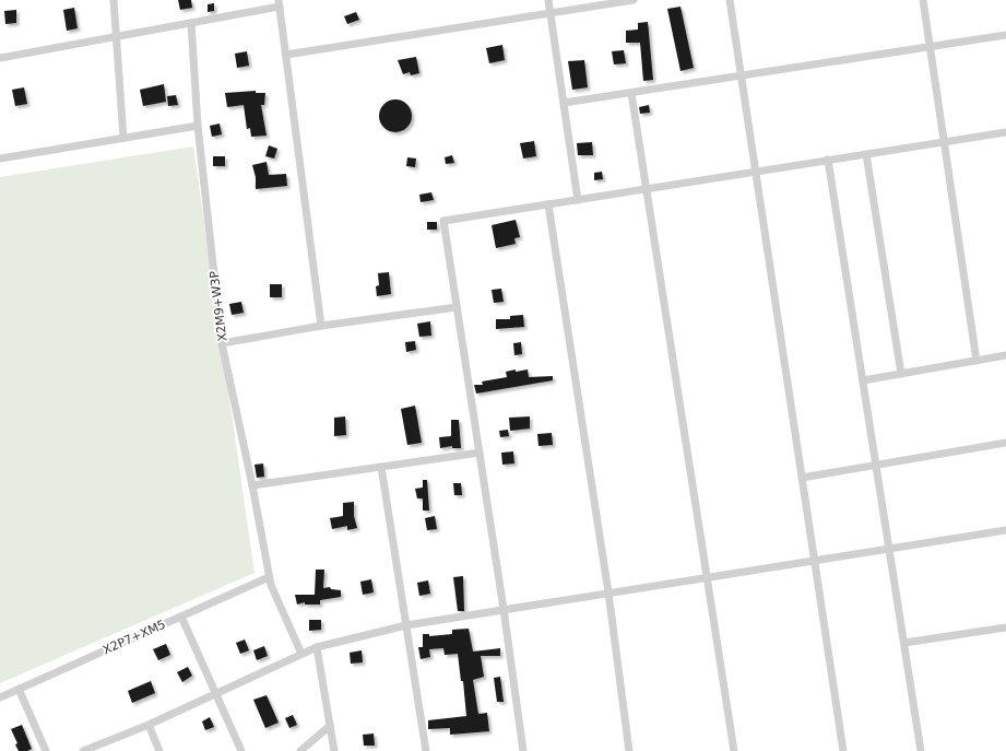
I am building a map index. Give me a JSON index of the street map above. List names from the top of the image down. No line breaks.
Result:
{"streets":{"street":["X2M9+W3P","X2P7+XM5"]},"crossings":[["X2M9+W3P","X2P7+XM5"]]}
